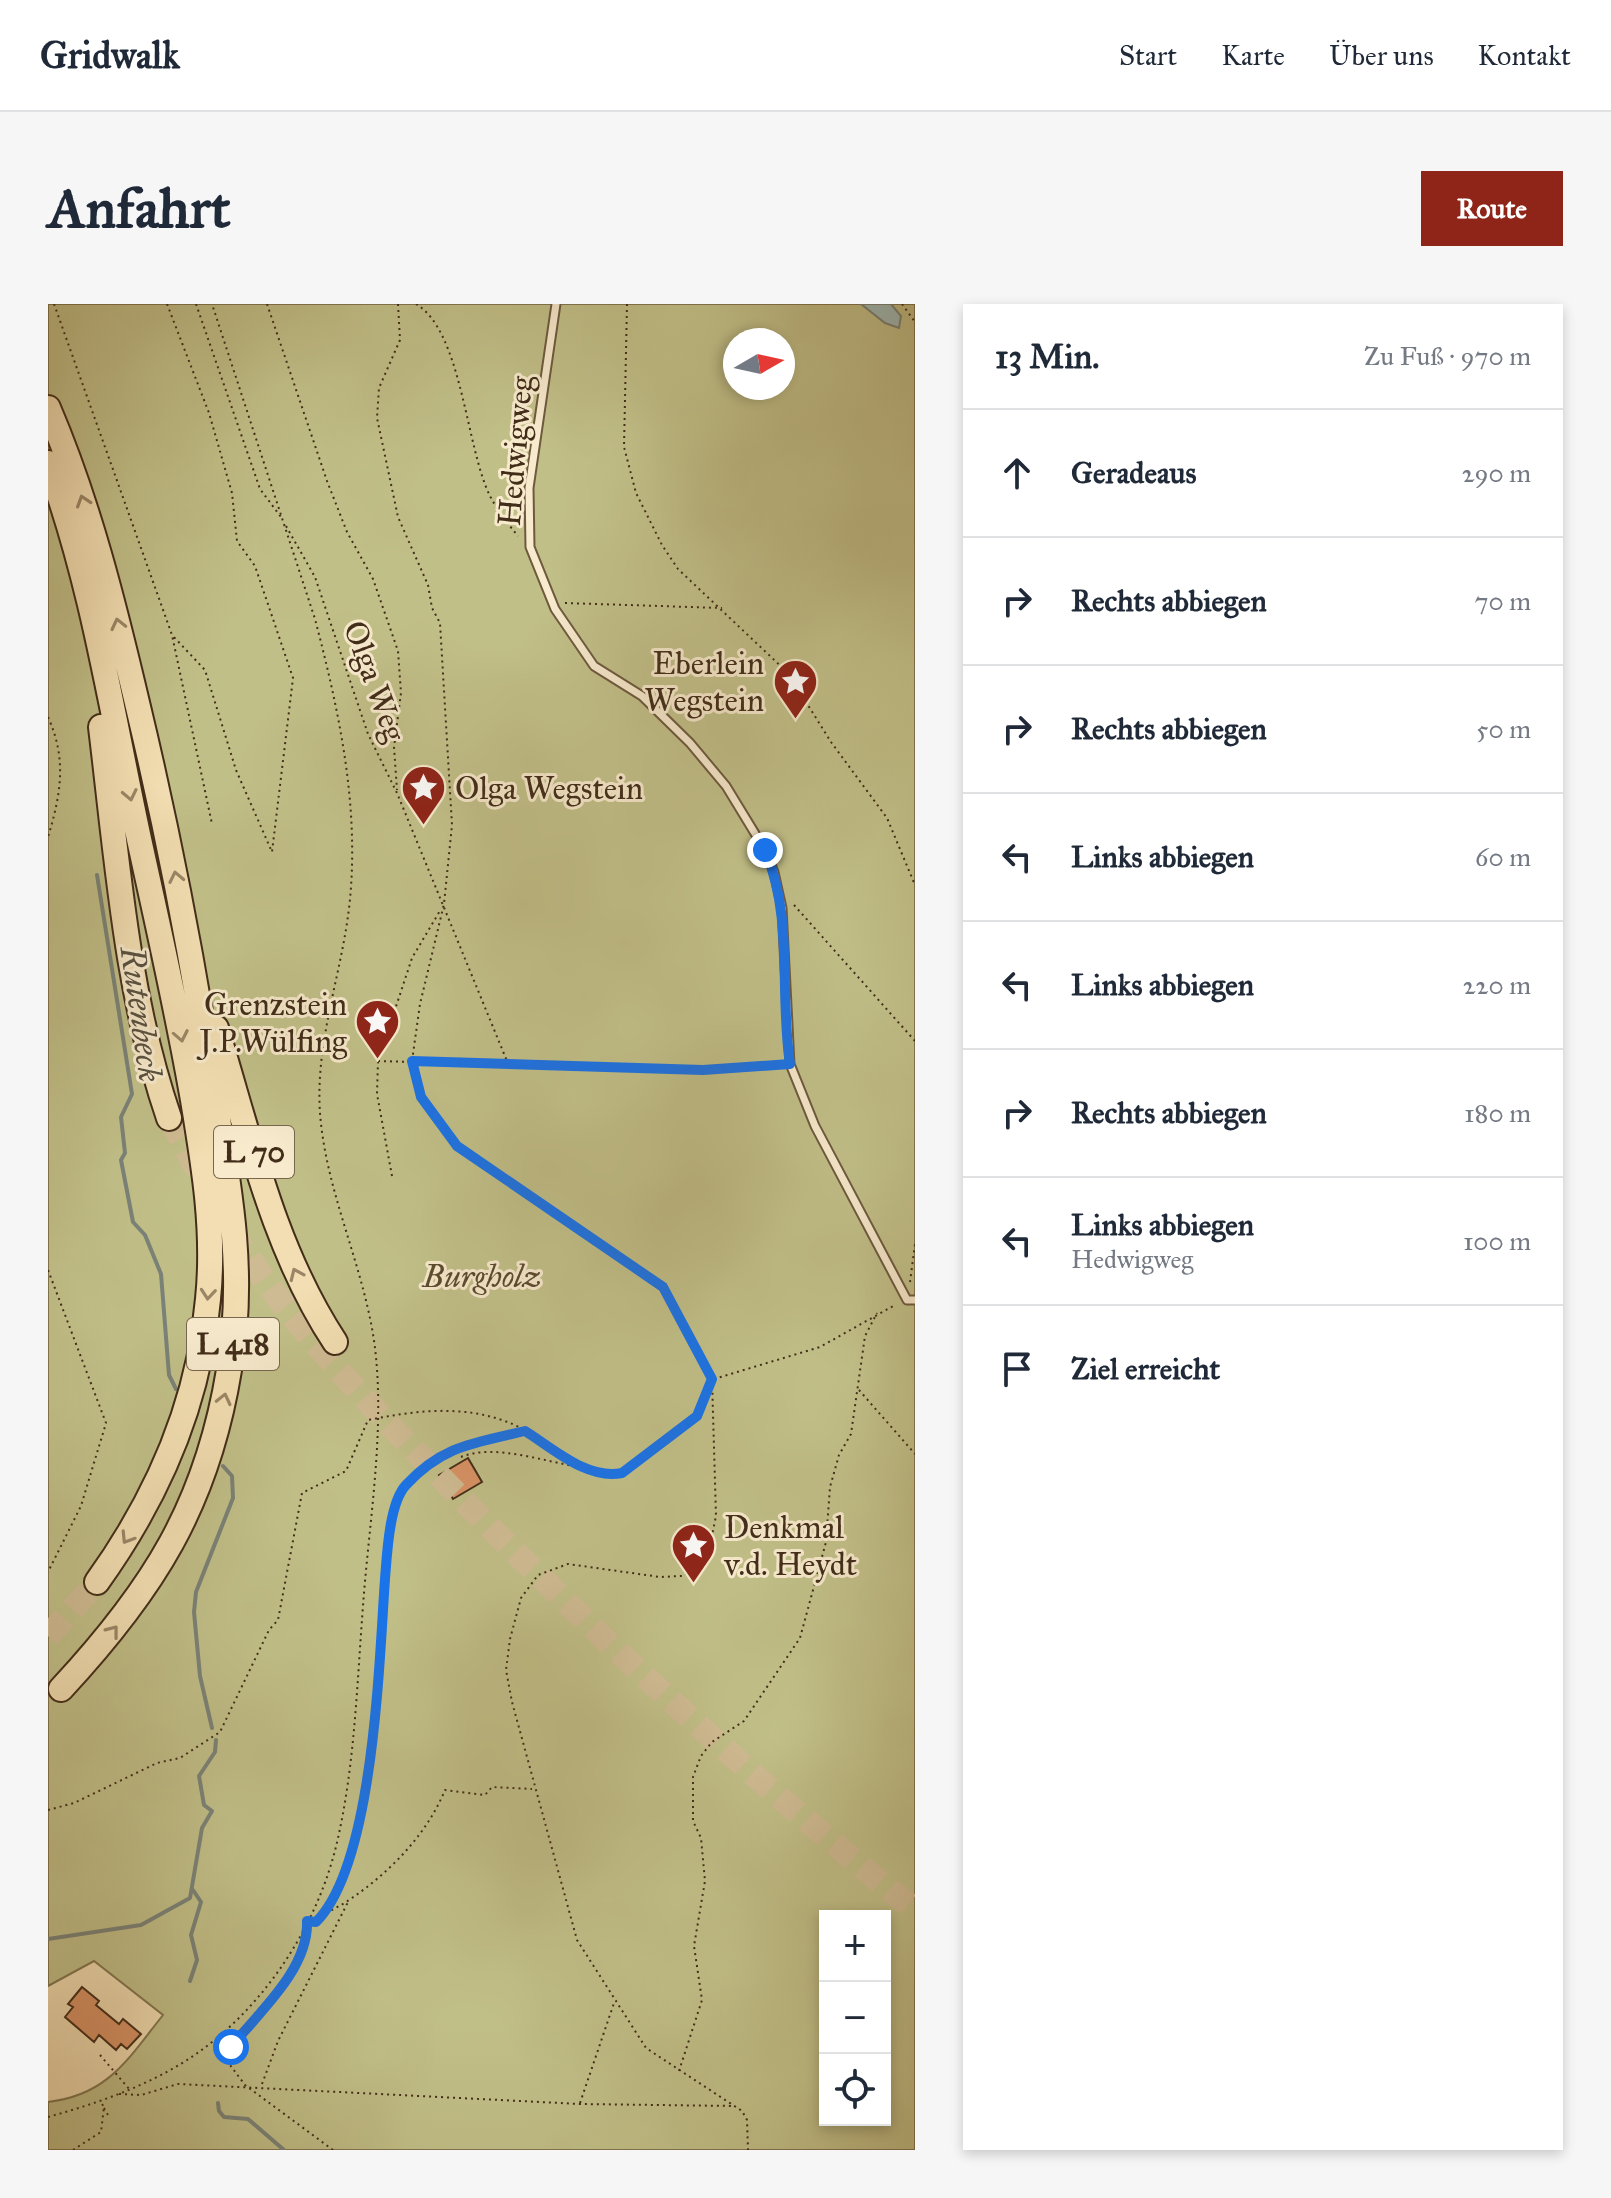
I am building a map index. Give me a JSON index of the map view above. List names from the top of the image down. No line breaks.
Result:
{"streets":{"highway":["L 70","L 418"],"lane":["Hedwigweg"],"path":["Olga Weg"]},"crossings":[["L 70","L 418"]],"water":["Rutenbeck"],"parks":["Burgholz"],"places":{"place":["Eberlein Wegstein","Olga Wegstein","Grenzstein J.P.Wülfing","Denkmal v.d. Heydt"]},"north":"right","page":{"header":"Gridwalk","nav":["Start","Karte","Über uns","Kontakt"],"buttons":"Route","title":"Anfahrt","heading":["13 Min.","Zu Fuß · 970 m"],"list":[["Geradeaus","290 m"],["Rechts abbiegen","70 m"],["Rechts abbiegen","50 m"],["Links abbiegen","60 m"],["Links abbiegen","220 m"],["Rechts abbiegen","180 m"],["Links abbiegen","Hedwigweg","100 m"],"Ziel erreicht"],"map_buttons":["+","−"]}}
